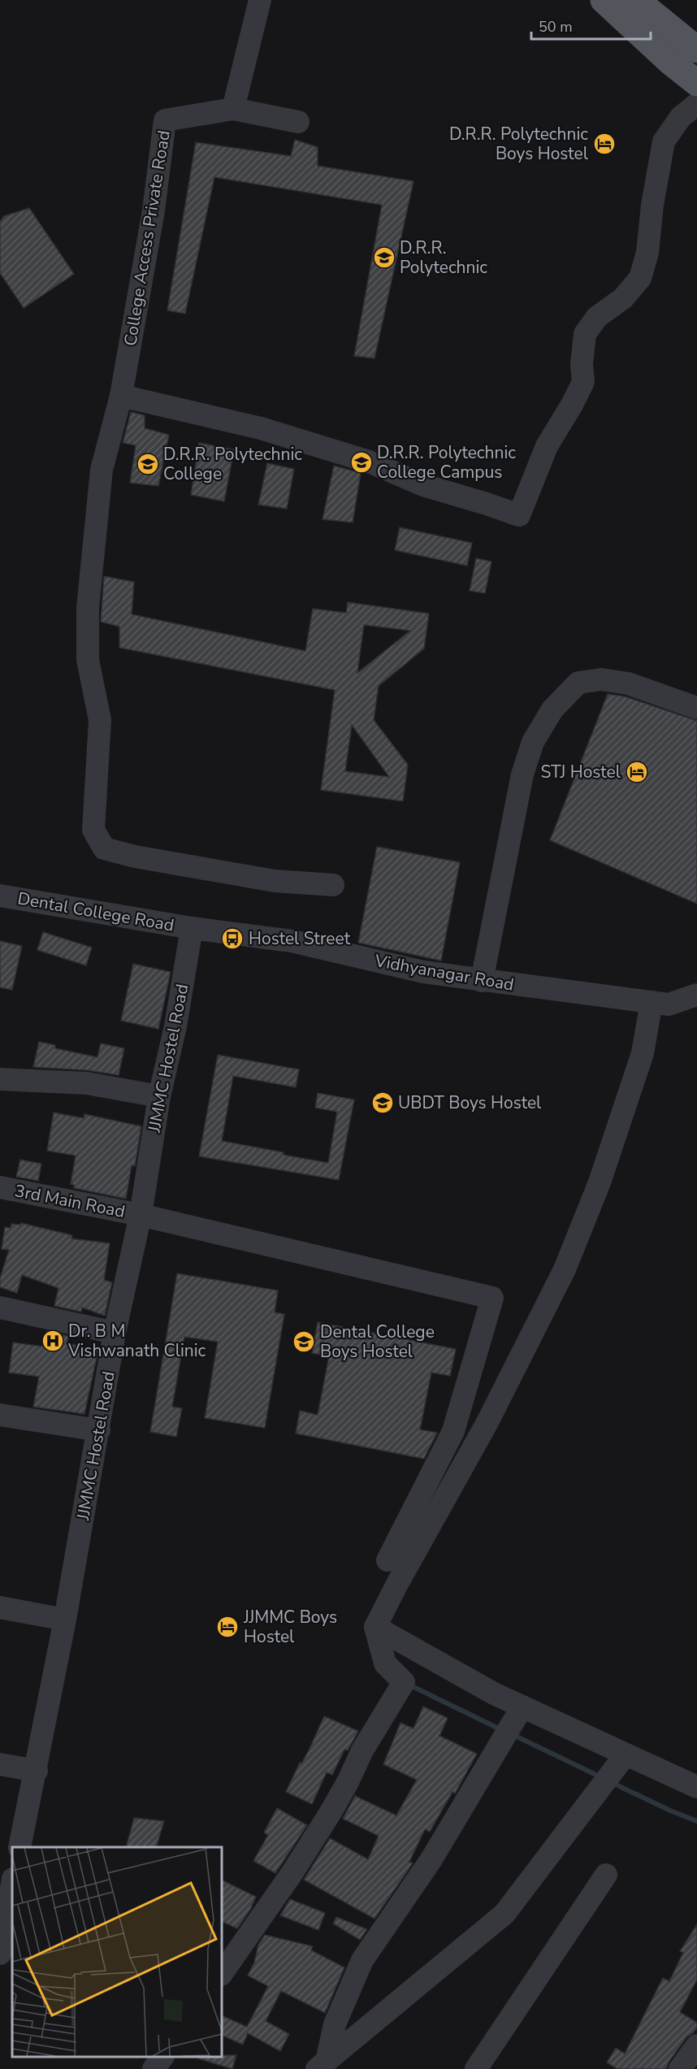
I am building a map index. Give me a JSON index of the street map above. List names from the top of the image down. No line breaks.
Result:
{"streets":{"street":["College Access Private Road","Dental College Road","Vidhyanagar Road","JJMMC Hostel Road","3rd Main Road"]},"crossings":[["Dental College Road","Vidhyanagar Road"],["Dental College Road","JJMMC Hostel Road"],["Vidhyanagar Road","JJMMC Hostel Road"],["JJMMC Hostel Road","3rd Main Road"]],"places":{"hotel":["D.R.R. Polytechnic Boys Hostel","STJ Hostel","JJMMC Boys Hostel"],"school or university":["D.R.R. Polytechnic","D.R.R. Polytechnic College Campus","D.R.R. Polytechnic College","UBDT Boys Hostel","Dental College Boys Hostel"],"bus stop":["Hostel Street"],"hospital":["Dr. B M Vishwanath Clinic"]},"scale_bar":"50 m"}
